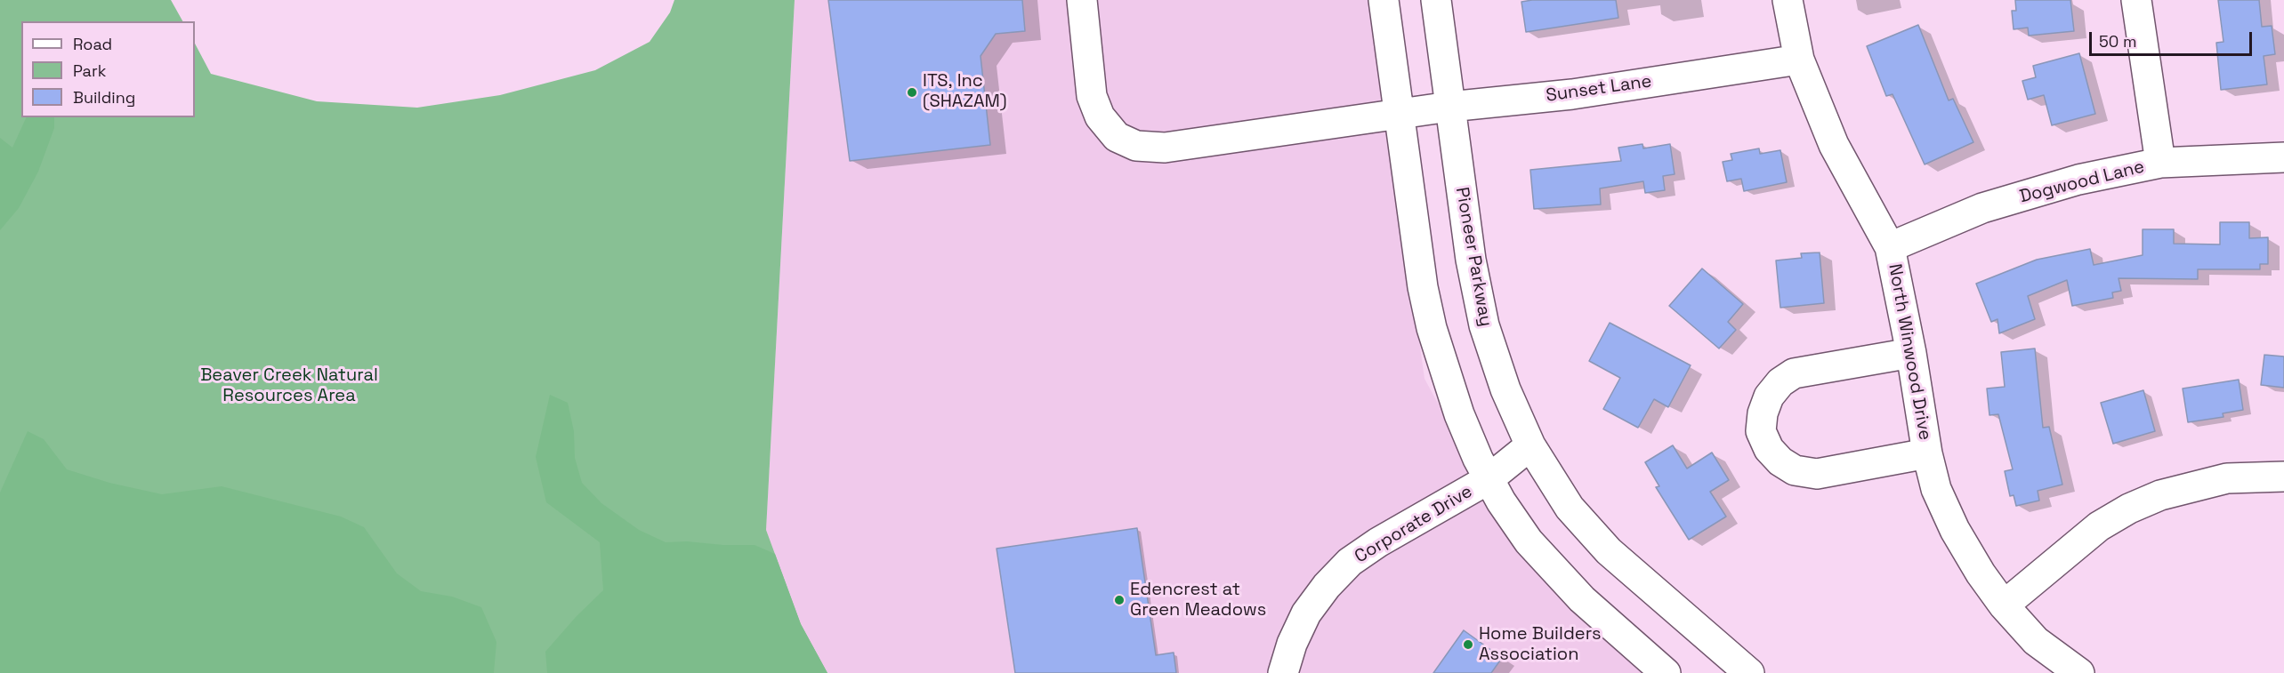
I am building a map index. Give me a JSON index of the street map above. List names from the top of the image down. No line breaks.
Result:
{"streets":{"street":["Sunset Lane","Dogwood Lane","Pioneer Parkway","North Winwood Drive","Corporate Drive"]},"crossings":[["Sunset Lane","Pioneer Parkway"],["Sunset Lane","North Winwood Drive"],["Dogwood Lane","North Winwood Drive"],["Pioneer Parkway","Corporate Drive"]],"parks":["Beaver Creek Natural Resources Area"],"places":["ITS, Inc (SHAZAM)","Edencrest at Green Meadows","Home Builders Association"],"legend":["Road","Park","Building"],"scale_bar":"50 m"}
